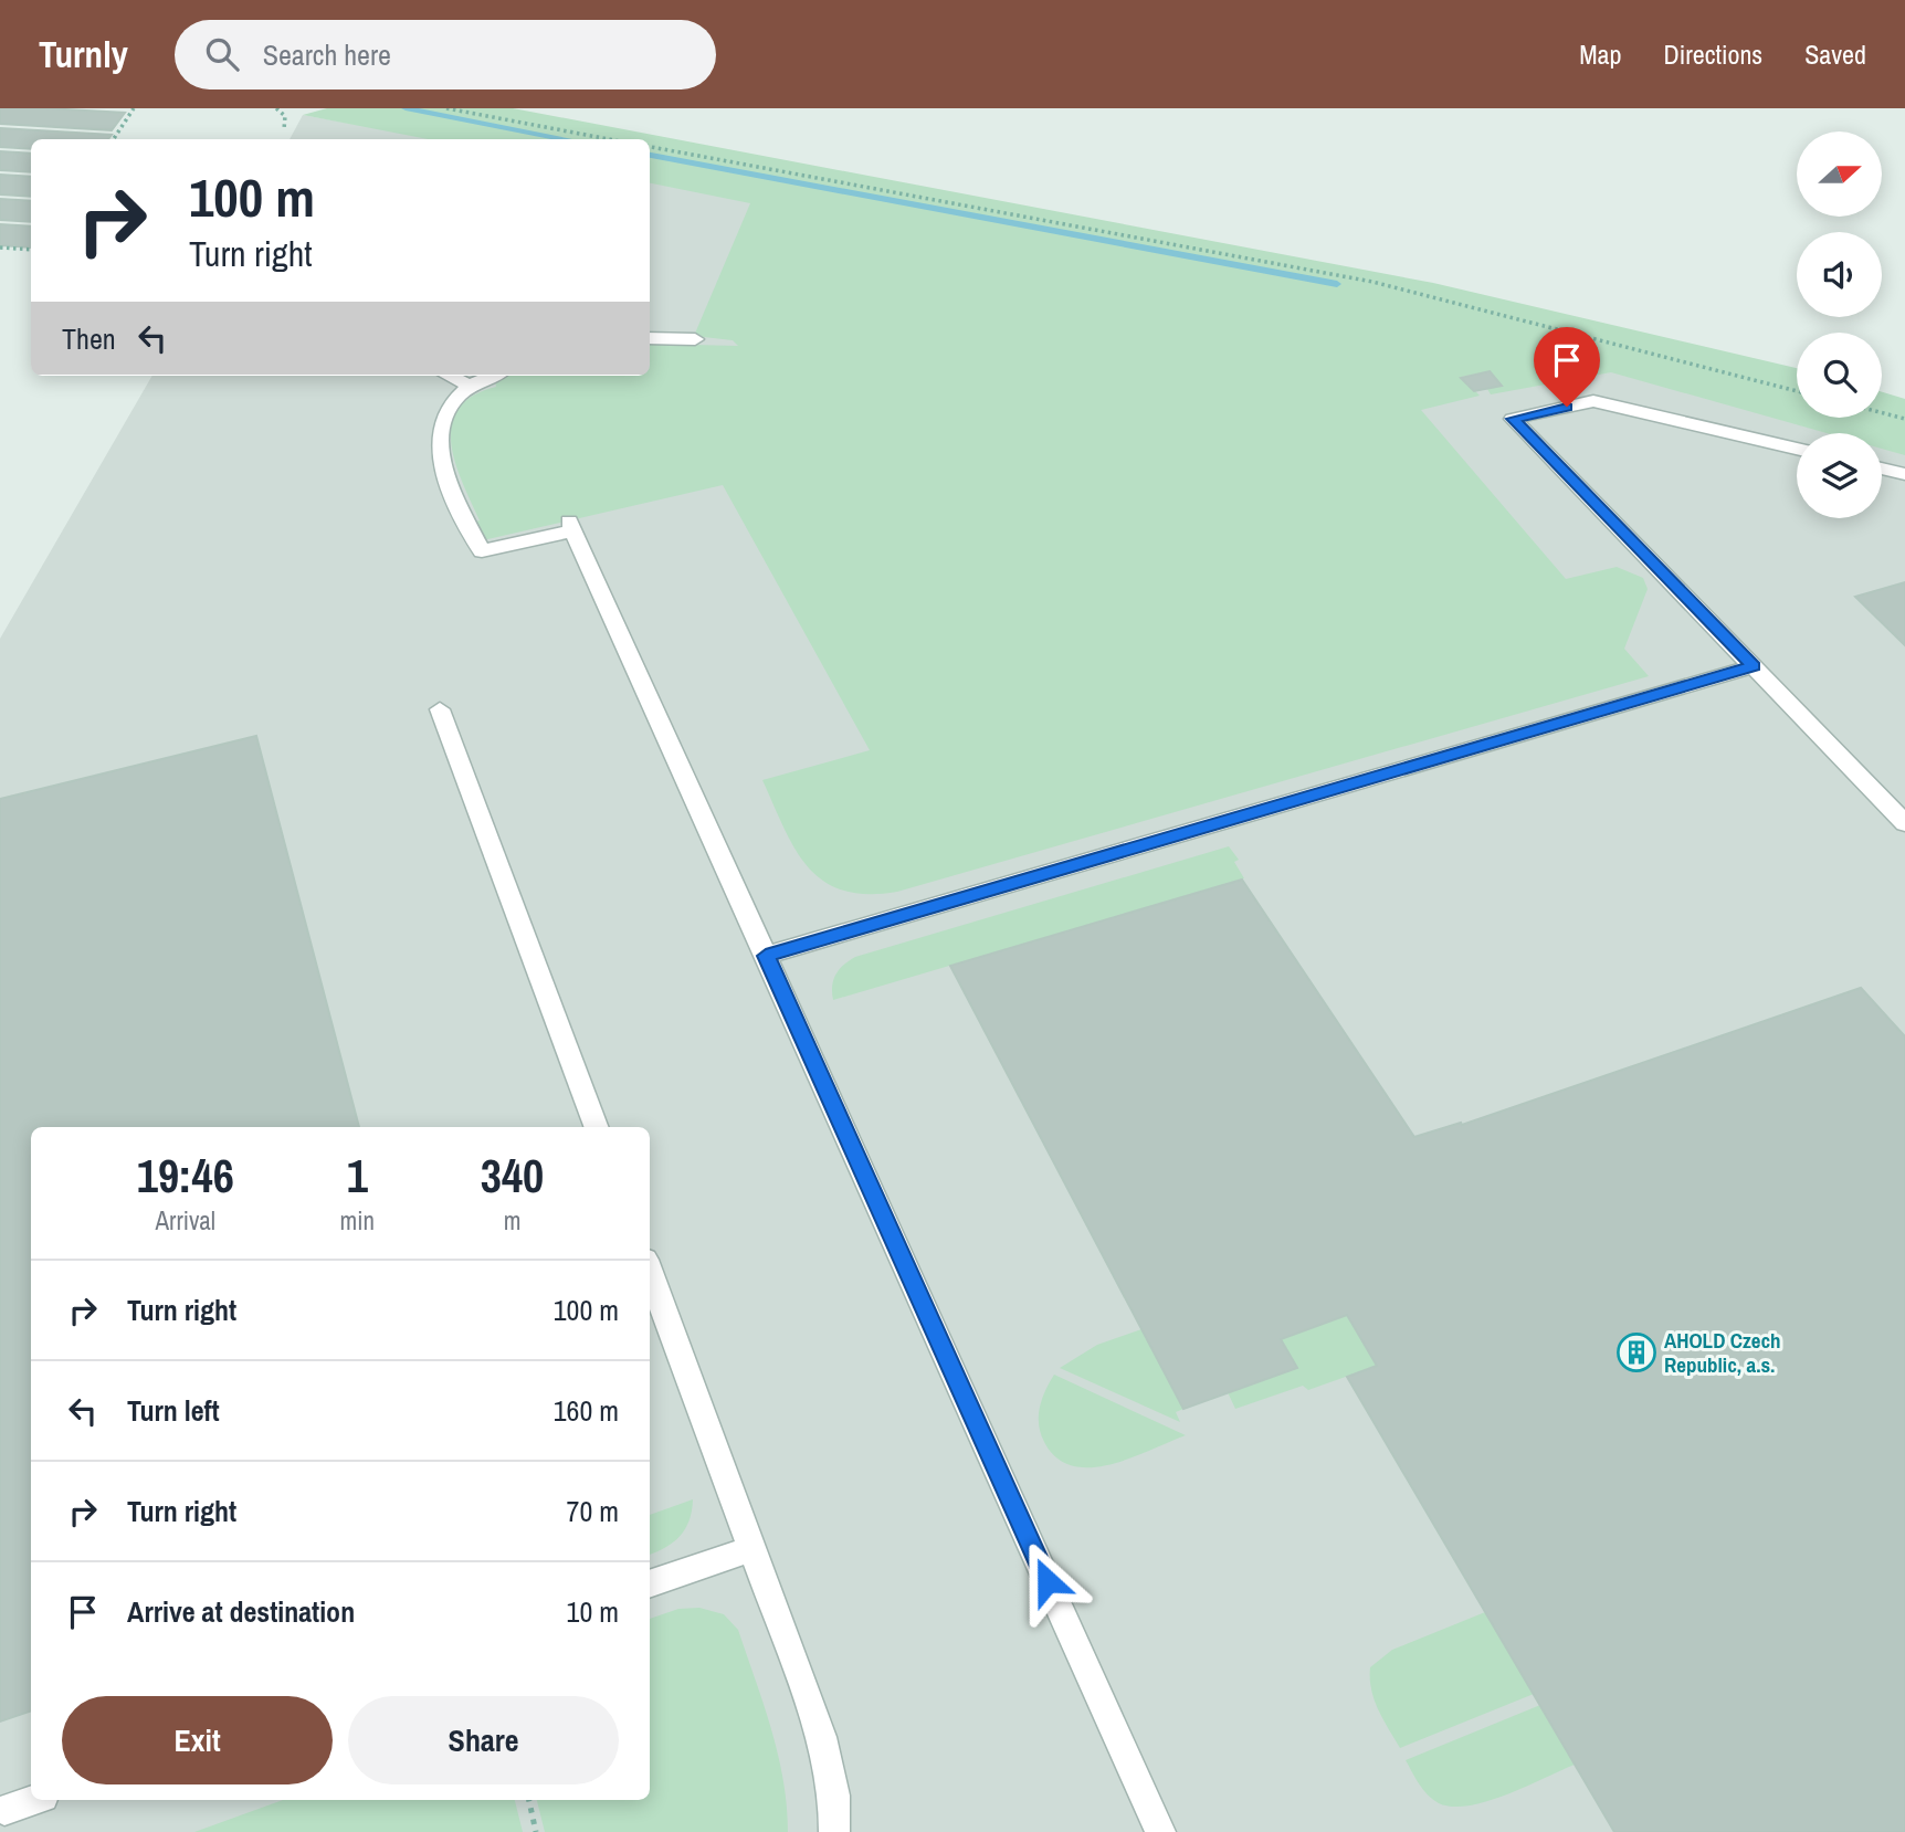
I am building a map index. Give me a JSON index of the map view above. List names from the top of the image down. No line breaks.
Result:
{"places":{"building":["AHOLD Czech Republic, a.s."]},"north":"right","page":{"header":"Turnly","search":"Search here","nav":["Map","Directions","Saved"],"turn":["100 m","Turn right"],"then":"Then","eta":["19:46","Arrival","1","min","340","m"],"list":[{"name":"Turn right","value":"100 m"},{"name":"Turn left","value":"160 m"},{"name":"Turn right","value":"70 m"},{"name":"Arrive at destination","value":"10 m"}],"buttons":["Exit","Share"]}}
